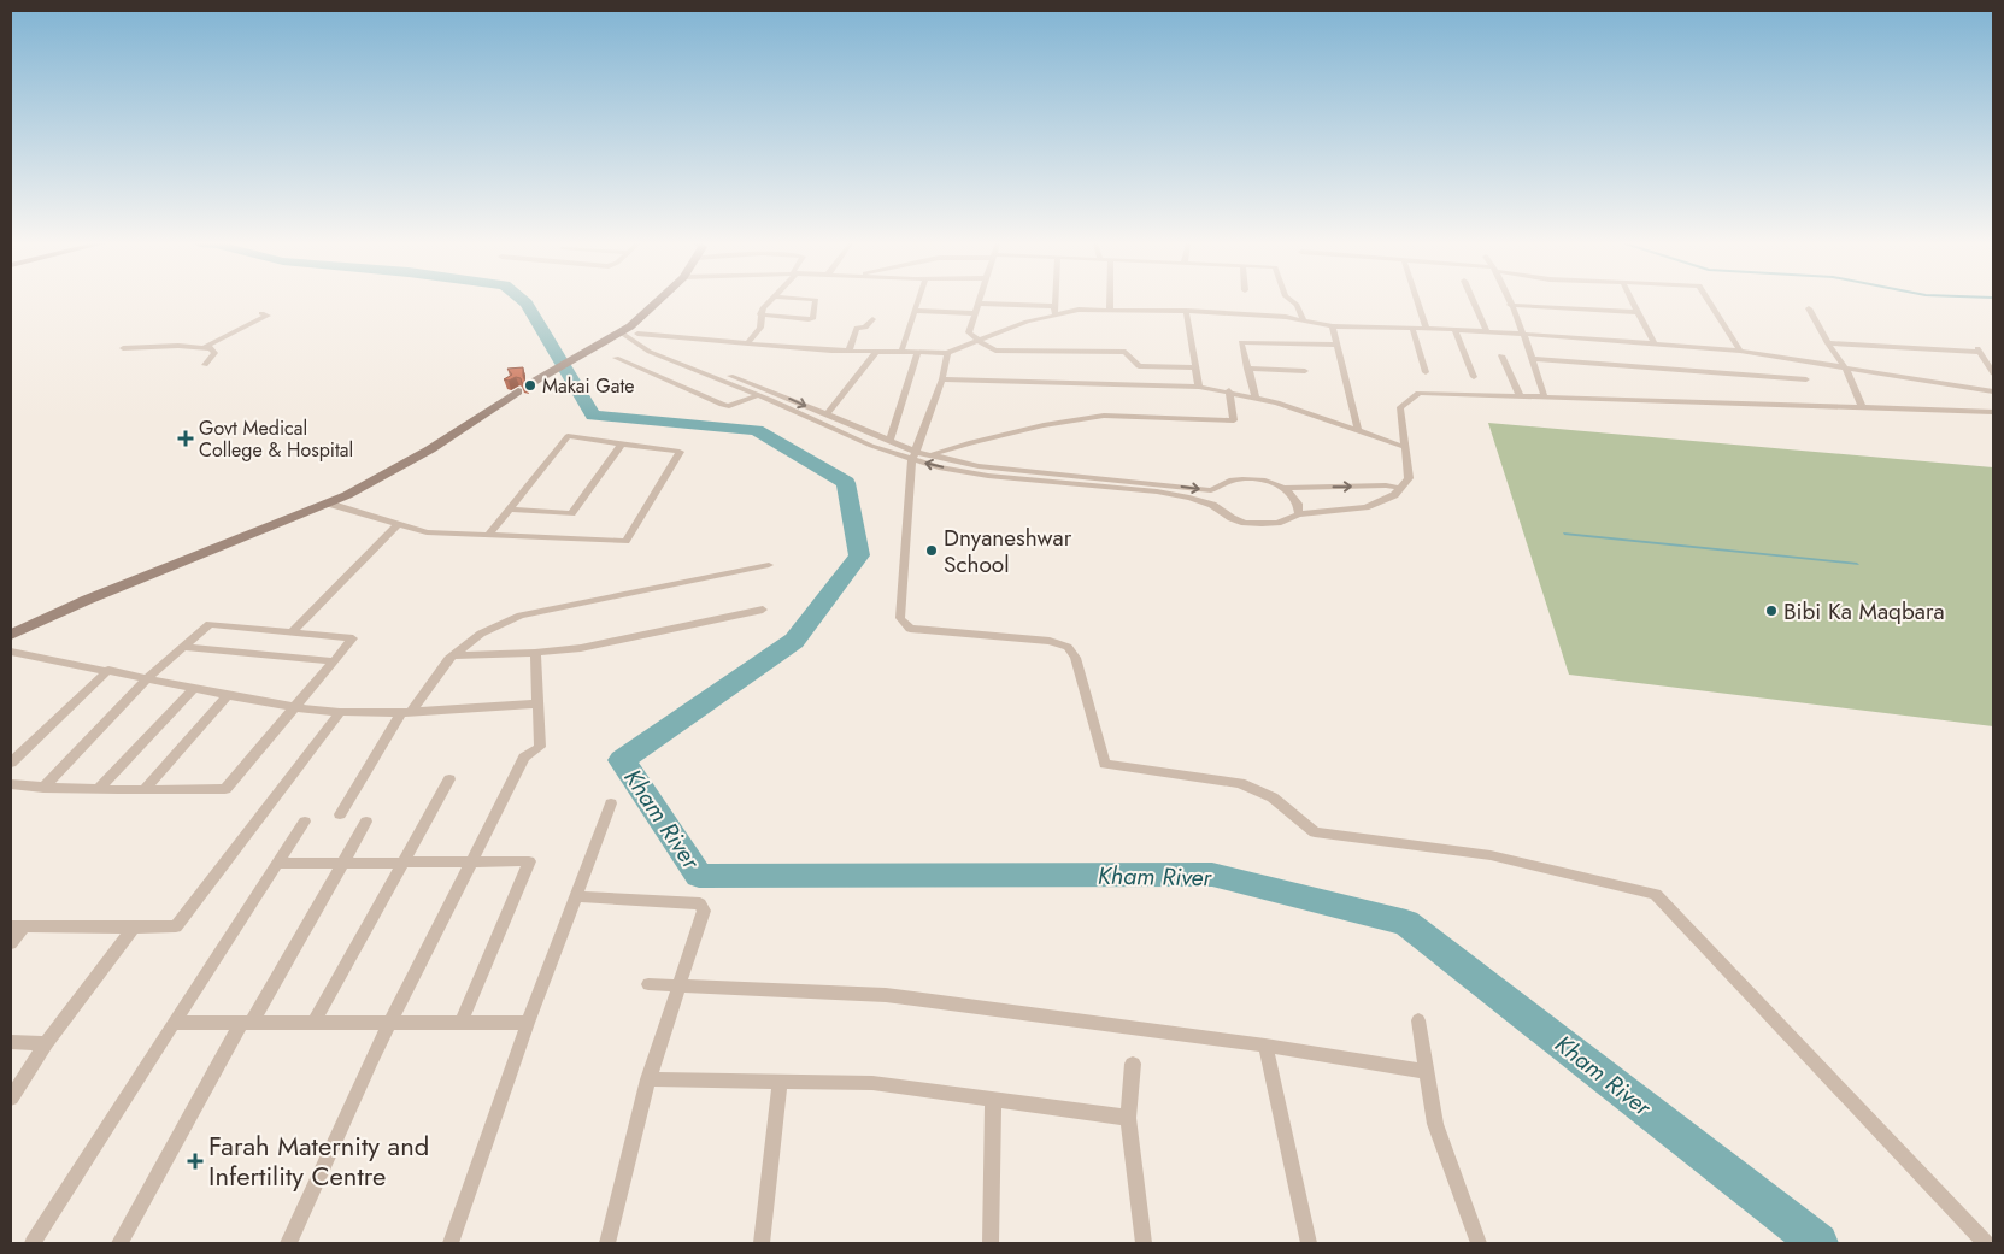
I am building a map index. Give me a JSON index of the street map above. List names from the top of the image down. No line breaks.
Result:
{"water":["Kham River"],"places":{"other":["Makai Gate","Dnyaneshwar School","Bibi Ka Maqbara"],"health":["Govt Medical College & Hospital","Farah Maternity and Infertility Centre"]}}
